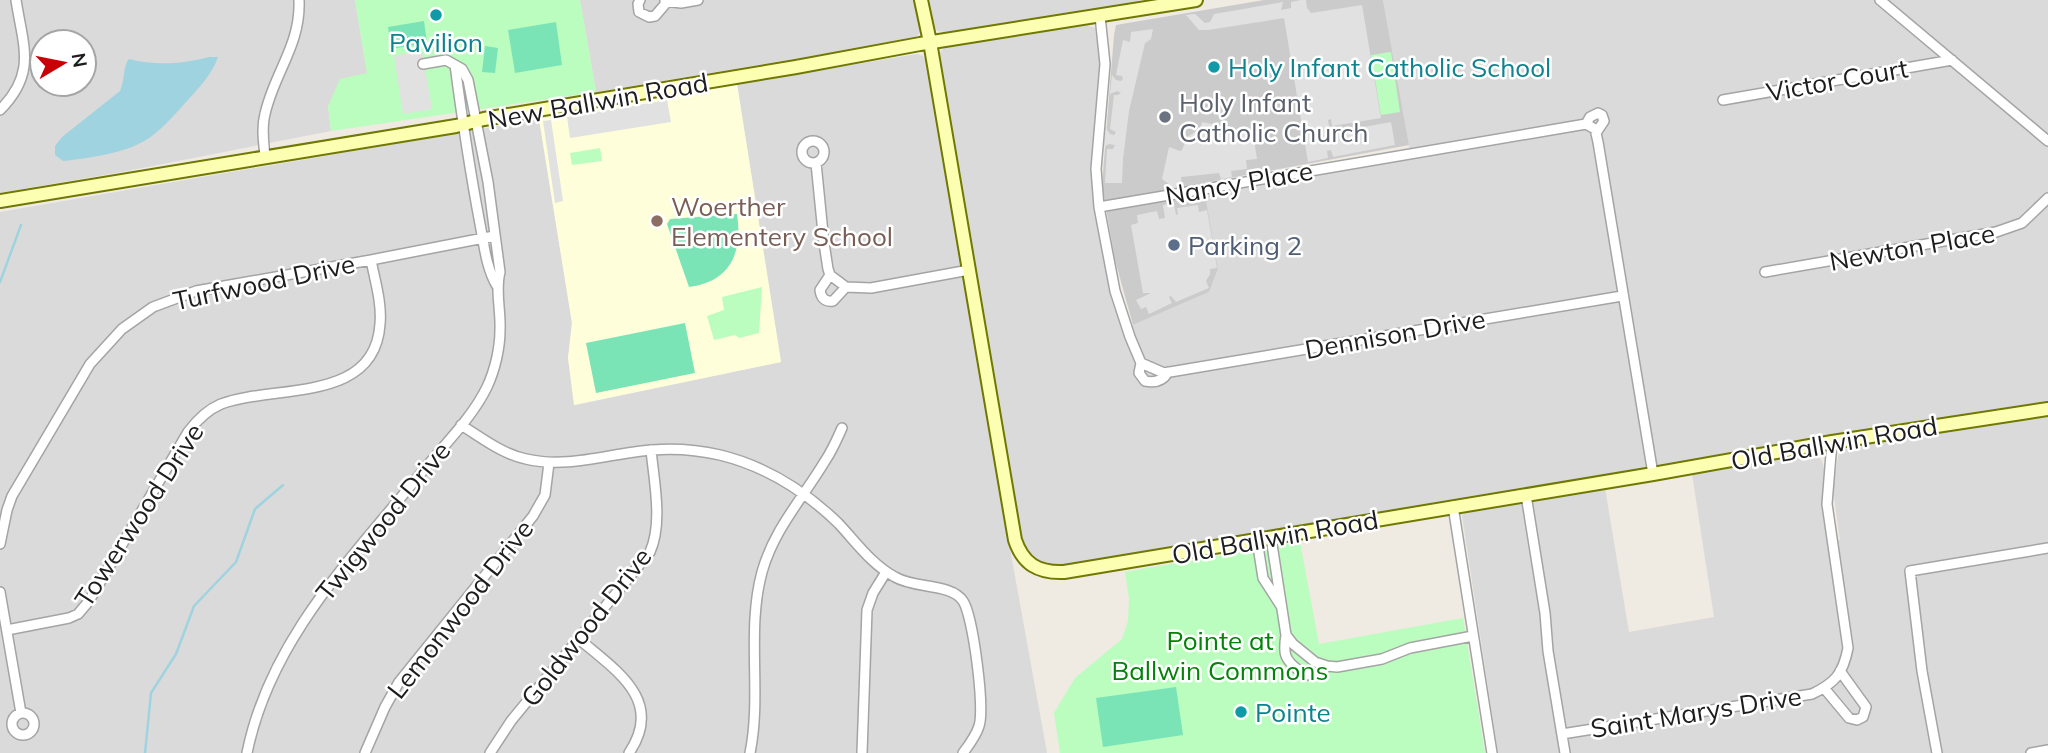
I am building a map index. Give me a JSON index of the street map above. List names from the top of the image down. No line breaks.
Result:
{"streets":{"street":["Victor Court","New Ballwin Road","Nancy Place","Newton Place","Turfwood Drive","Dennison Drive","Old Ballwin Road","Towerwood Drive","Twigwood Drive","Lemonwood Drive","Goldwood Drive","Saint Marys Drive"]},"crossings":[["New Ballwin Road","Dennison Drive"],["New Ballwin Road","Old Ballwin Road"],["New Ballwin Road","Twigwood Drive"],["Nancy Place","Dennison Drive"],["Nancy Place","Old Ballwin Road"],["Turfwood Drive","Towerwood Drive"],["Turfwood Drive","Twigwood Drive"]],"parks":["Pointe at Ballwin Commons"],"places":["Pavilion","Holy Infant Catholic School","Holy Infant Catholic Church","Woerther Elementery School","Parking 2","Pointe"],"north":"right"}
